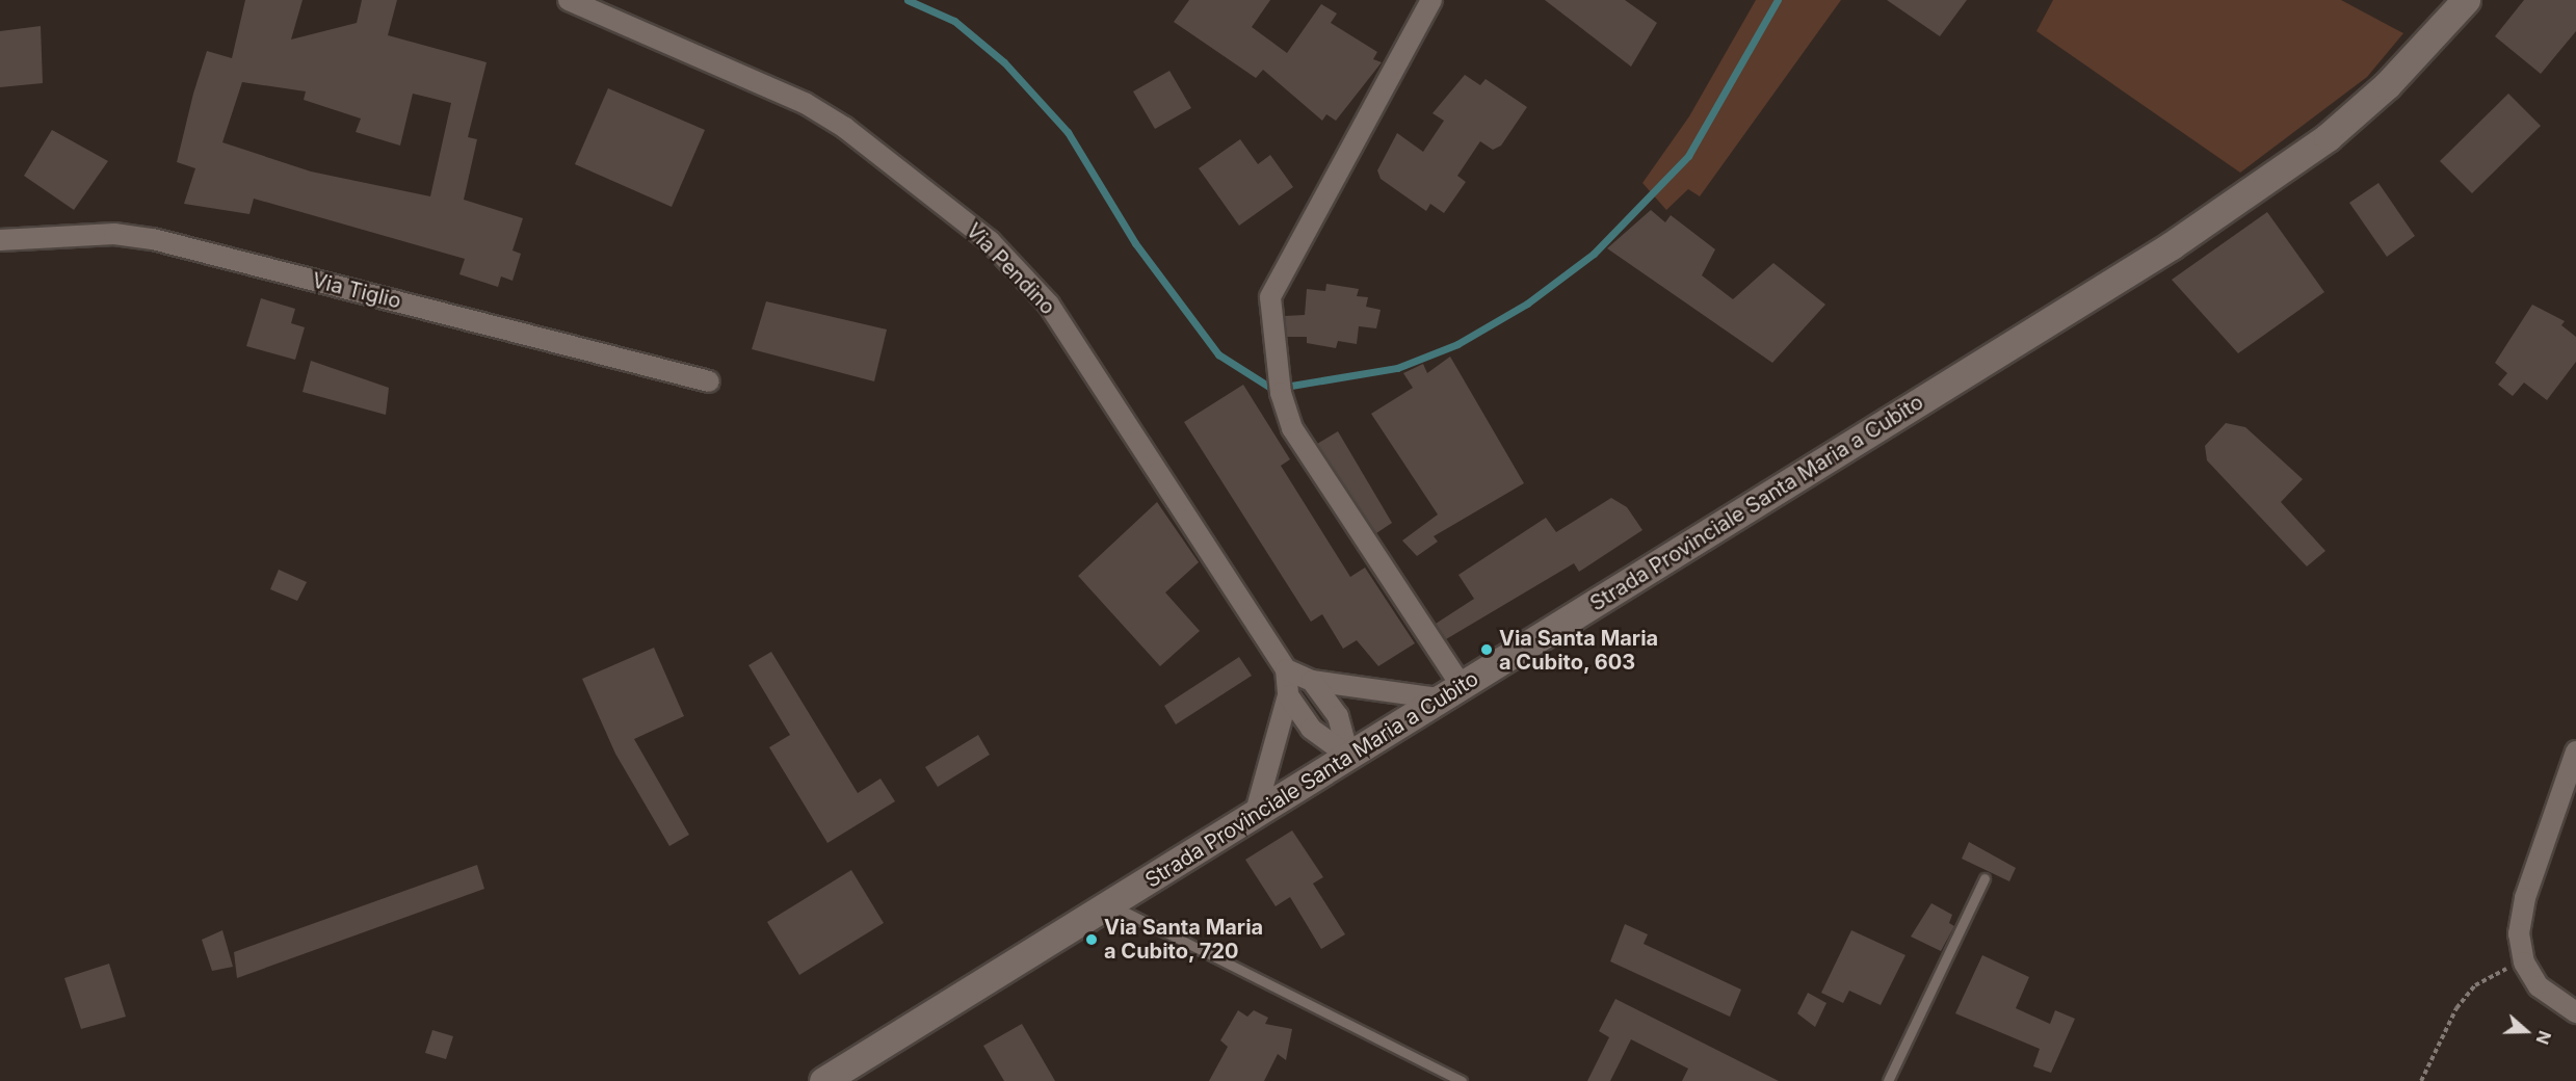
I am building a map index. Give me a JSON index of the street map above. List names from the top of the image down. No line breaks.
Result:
{"streets":{"main road":["Strada Provinciale Santa Maria a Cubito"],"street":["Via Pendino","Via Tiglio"]},"crossings":[["Via Pendino","Strada Provinciale Santa Maria a Cubito"]],"places":["Via Santa Maria a Cubito, 603","Via Santa Maria a Cubito, 720"],"north":"right"}
